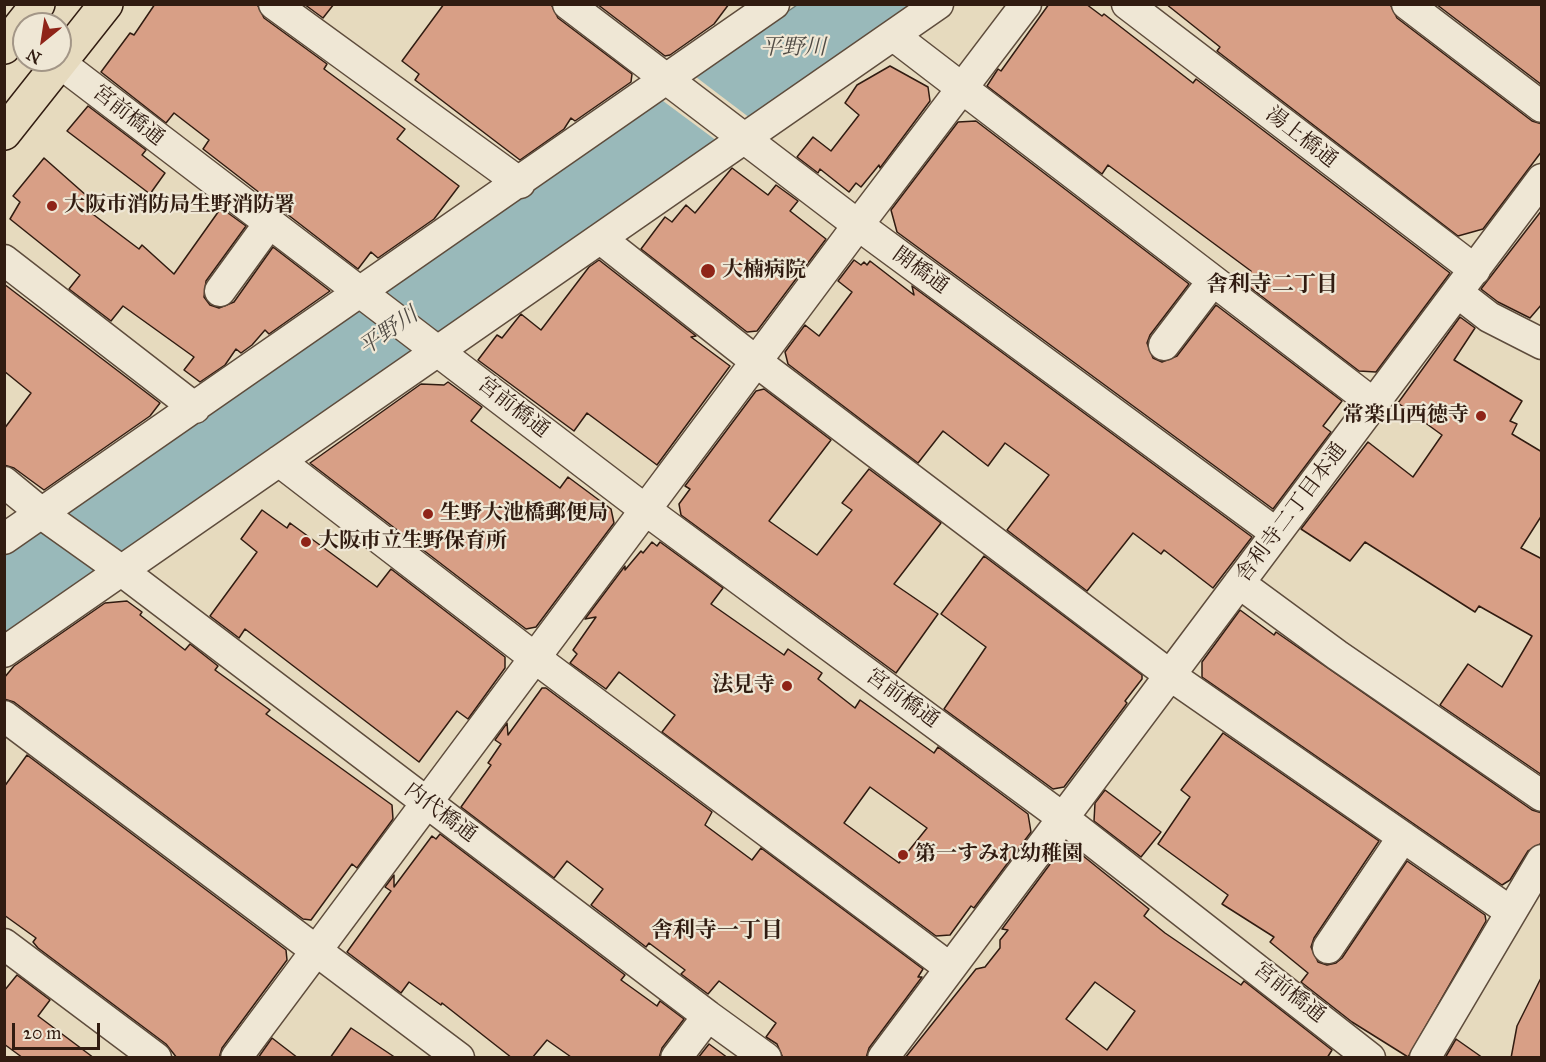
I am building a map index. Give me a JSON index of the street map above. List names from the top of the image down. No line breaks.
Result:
{"streets":{"street":["宮前橋通","湯上橋通","開橋通","舎利寺二丁目本通","内代橋通"]},"crossings":[["宮前橋通","舎利寺二丁目本通"],["湯上橋通","舎利寺二丁目本通"],["開橋通","舎利寺二丁目本通"]],"districts":["舎利寺二丁目","舎利寺一丁目"],"water":["平野川"],"places":["大阪市消防局生野消防署","大楠病院","常楽山西徳寺","生野大池橋郵便局","大阪市立生野保育所","法見寺","第一すみれ幼稚園"],"scale_bar":"20 m","north":"bottom left"}
